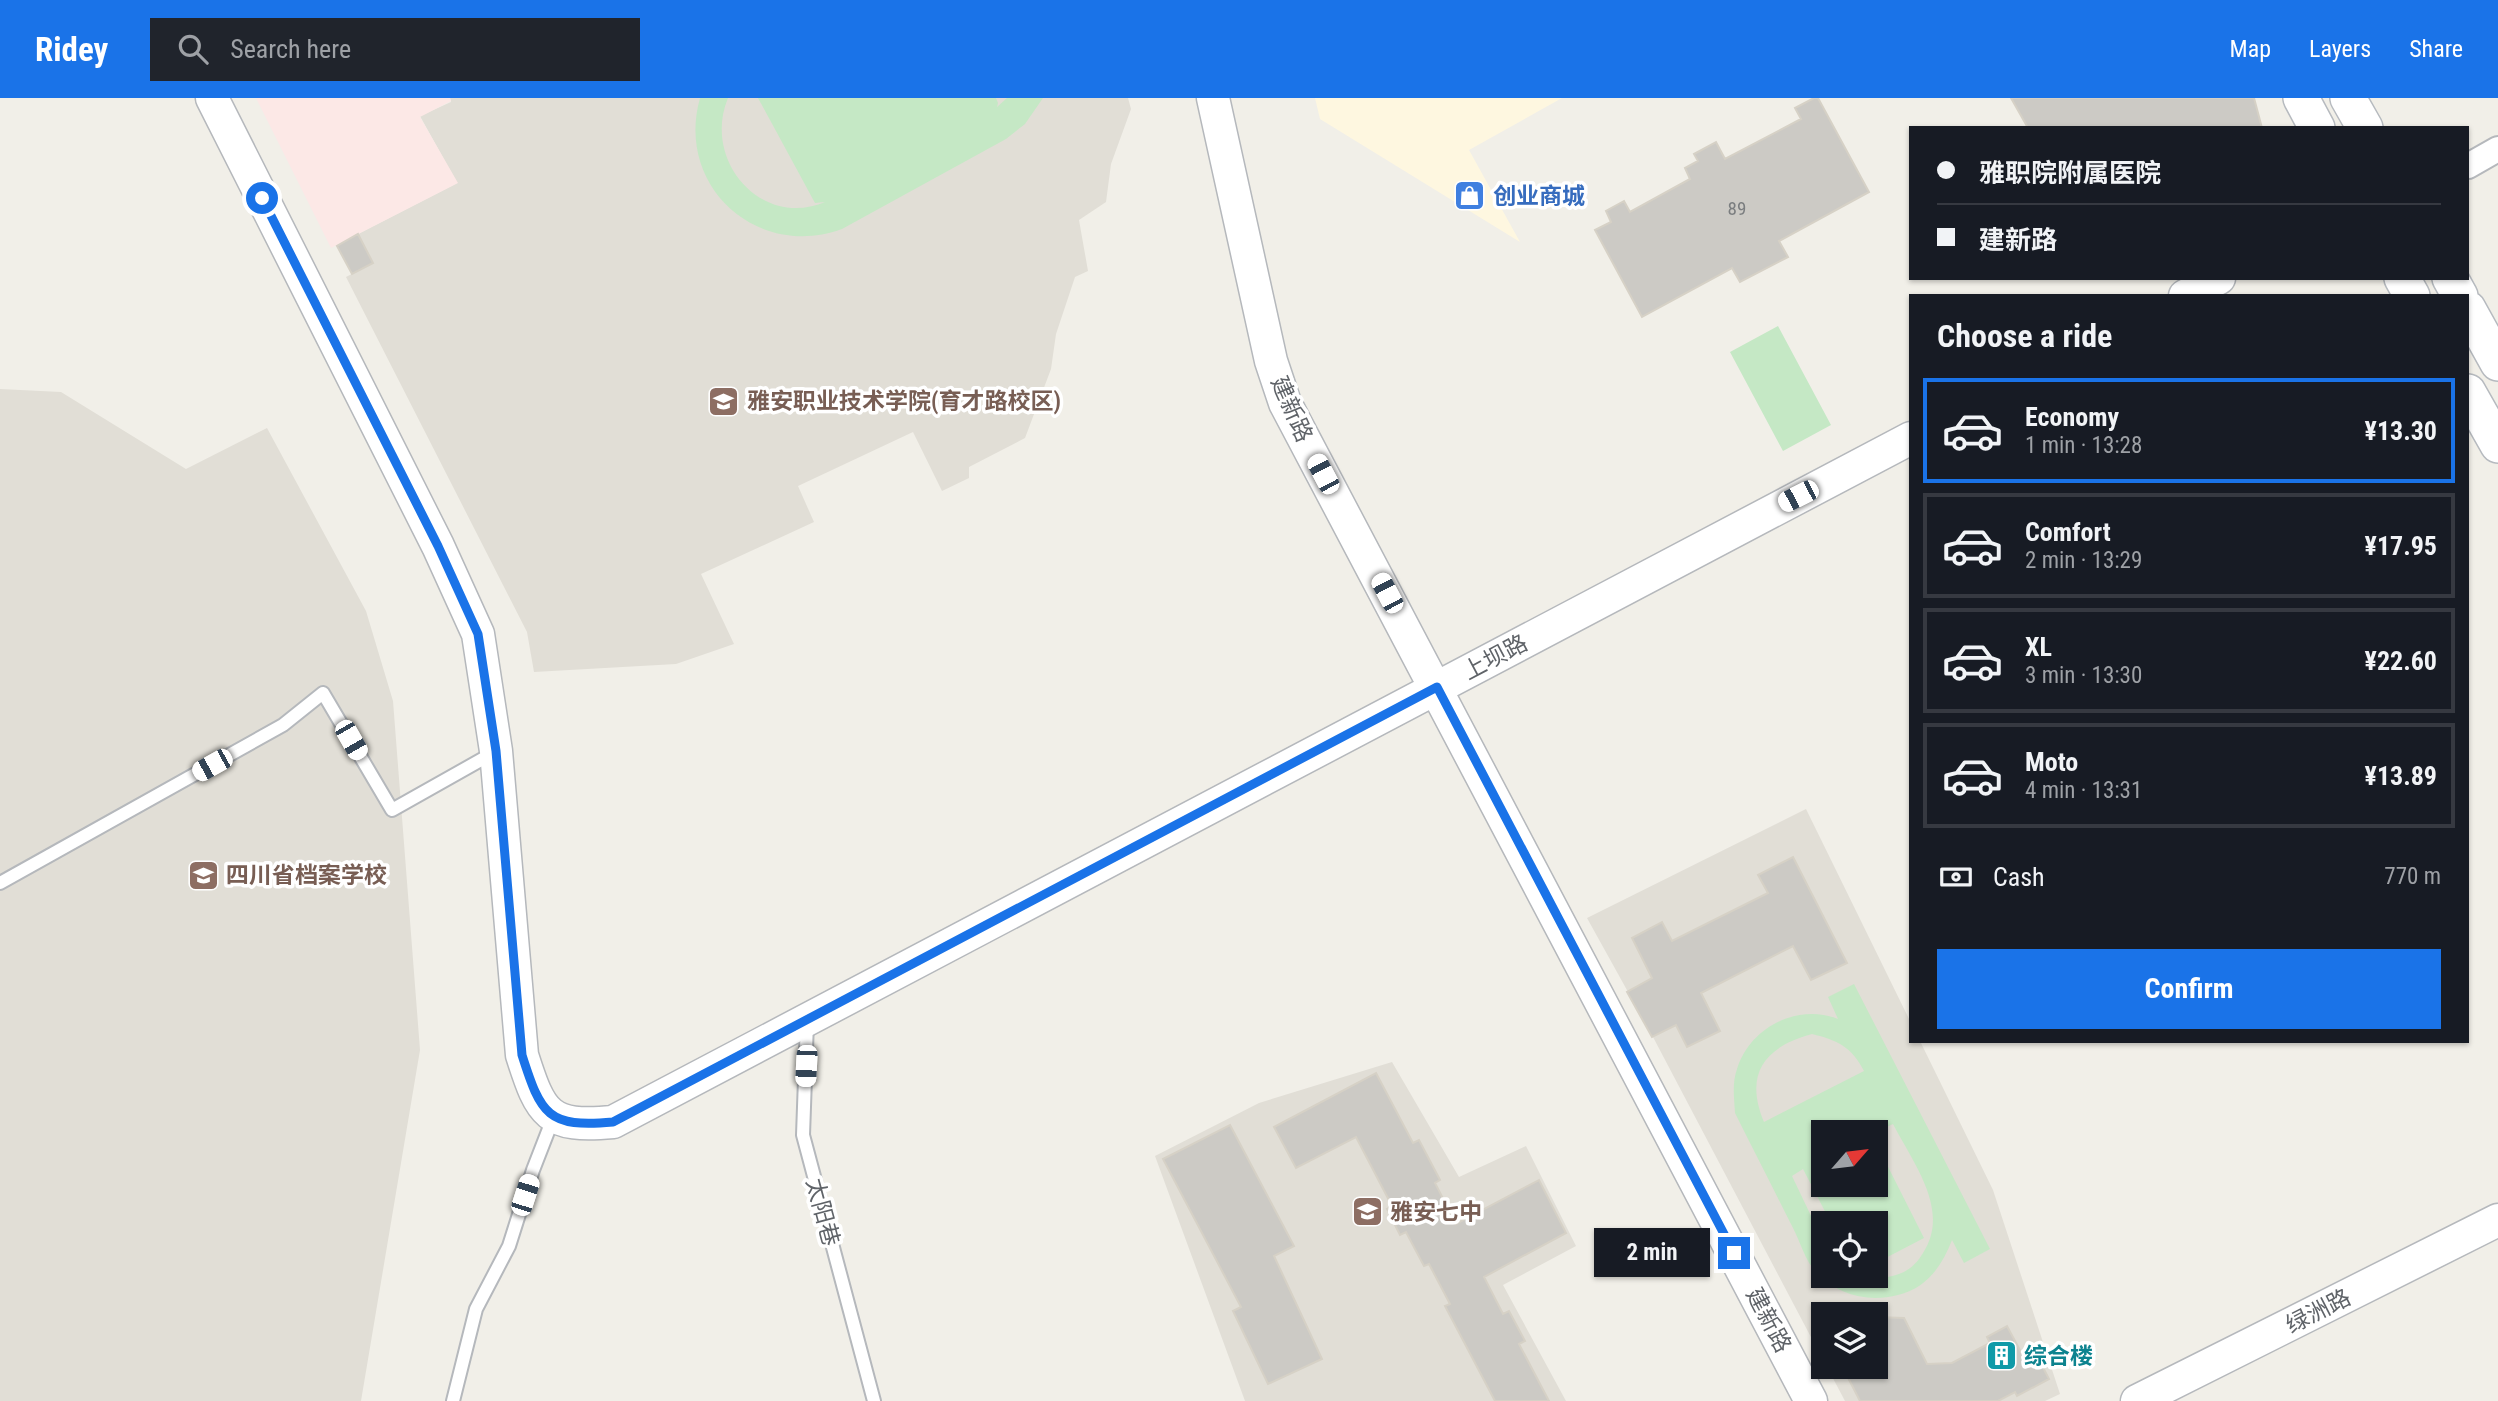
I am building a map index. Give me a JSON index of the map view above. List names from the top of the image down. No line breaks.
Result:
{"streets":{"street":["建新路","上坝路","绿洲路"],"lane":["太阳巷"]},"crossings":[["建新路","上坝路"],["上坝路","太阳巷"]],"places":{"shop":["创业商城"],"school or university":["雅安职业技术学院(育才路校区)","四川省档案学校","雅安七中"],"building":["综合楼"]},"house_numbers":["89"],"north":"top right","page":{"header":"Ridey","search":"Search here","nav":["Map","Layers","Share"],"banner":["雅职院附属医院","建新路"],"heading":"Choose a ride","list":[{"name":"Economy","note":"1 min · 13:28","value":"¥13.30"},{"name":"Comfort","note":"2 min · 13:29","value":"¥17.95"},{"name":"XL","note":"3 min · 13:30","value":"¥22.60"},{"name":"Moto","note":"4 min · 13:31","value":"¥13.89"}],"pay":["Cash","770 m"],"buttons":"Confirm","bubble":"2 min"}}
